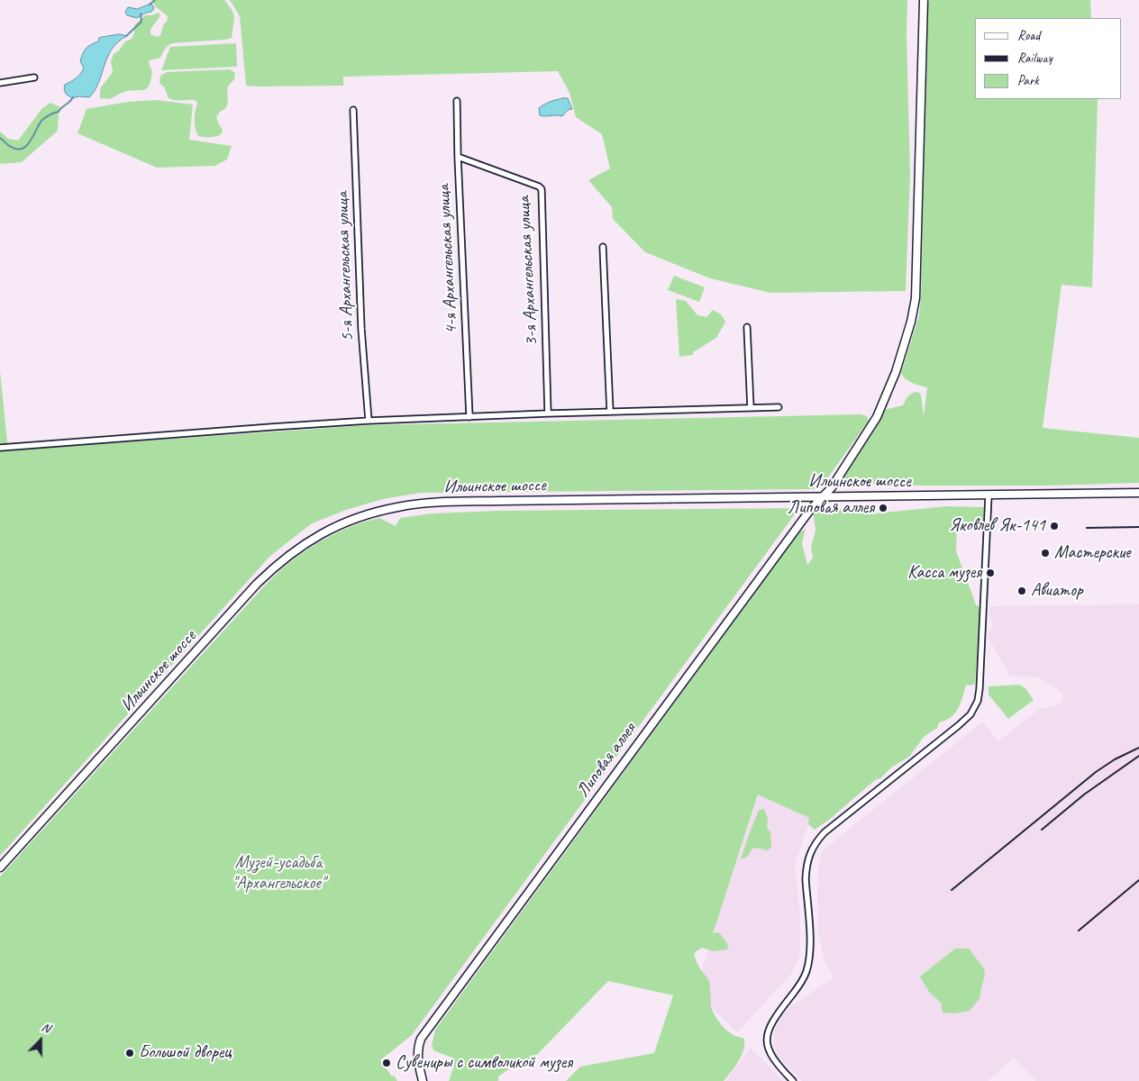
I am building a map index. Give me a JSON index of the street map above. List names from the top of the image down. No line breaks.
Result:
{"streets":{"main road":["Ильинское шоссе","Липовая аллея"],"street":["4-я Архангельская улица","5-я Архангельская улица","3-я Архангельская улица"]},"crossings":[["4-я Архангельская улица","3-я Архангельская улица"],["Ильинское шоссе","Липовая аллея"]],"parks":["Музей-усадьба \"Архангельское\""],"places":["Липовая аллея","Яковлев Як-141","Мастерские","Касса музея","Авиатор","Большой дворец","Сувениры с символикой музея"],"legend":["Road","Railway","Park"],"north":"top"}
